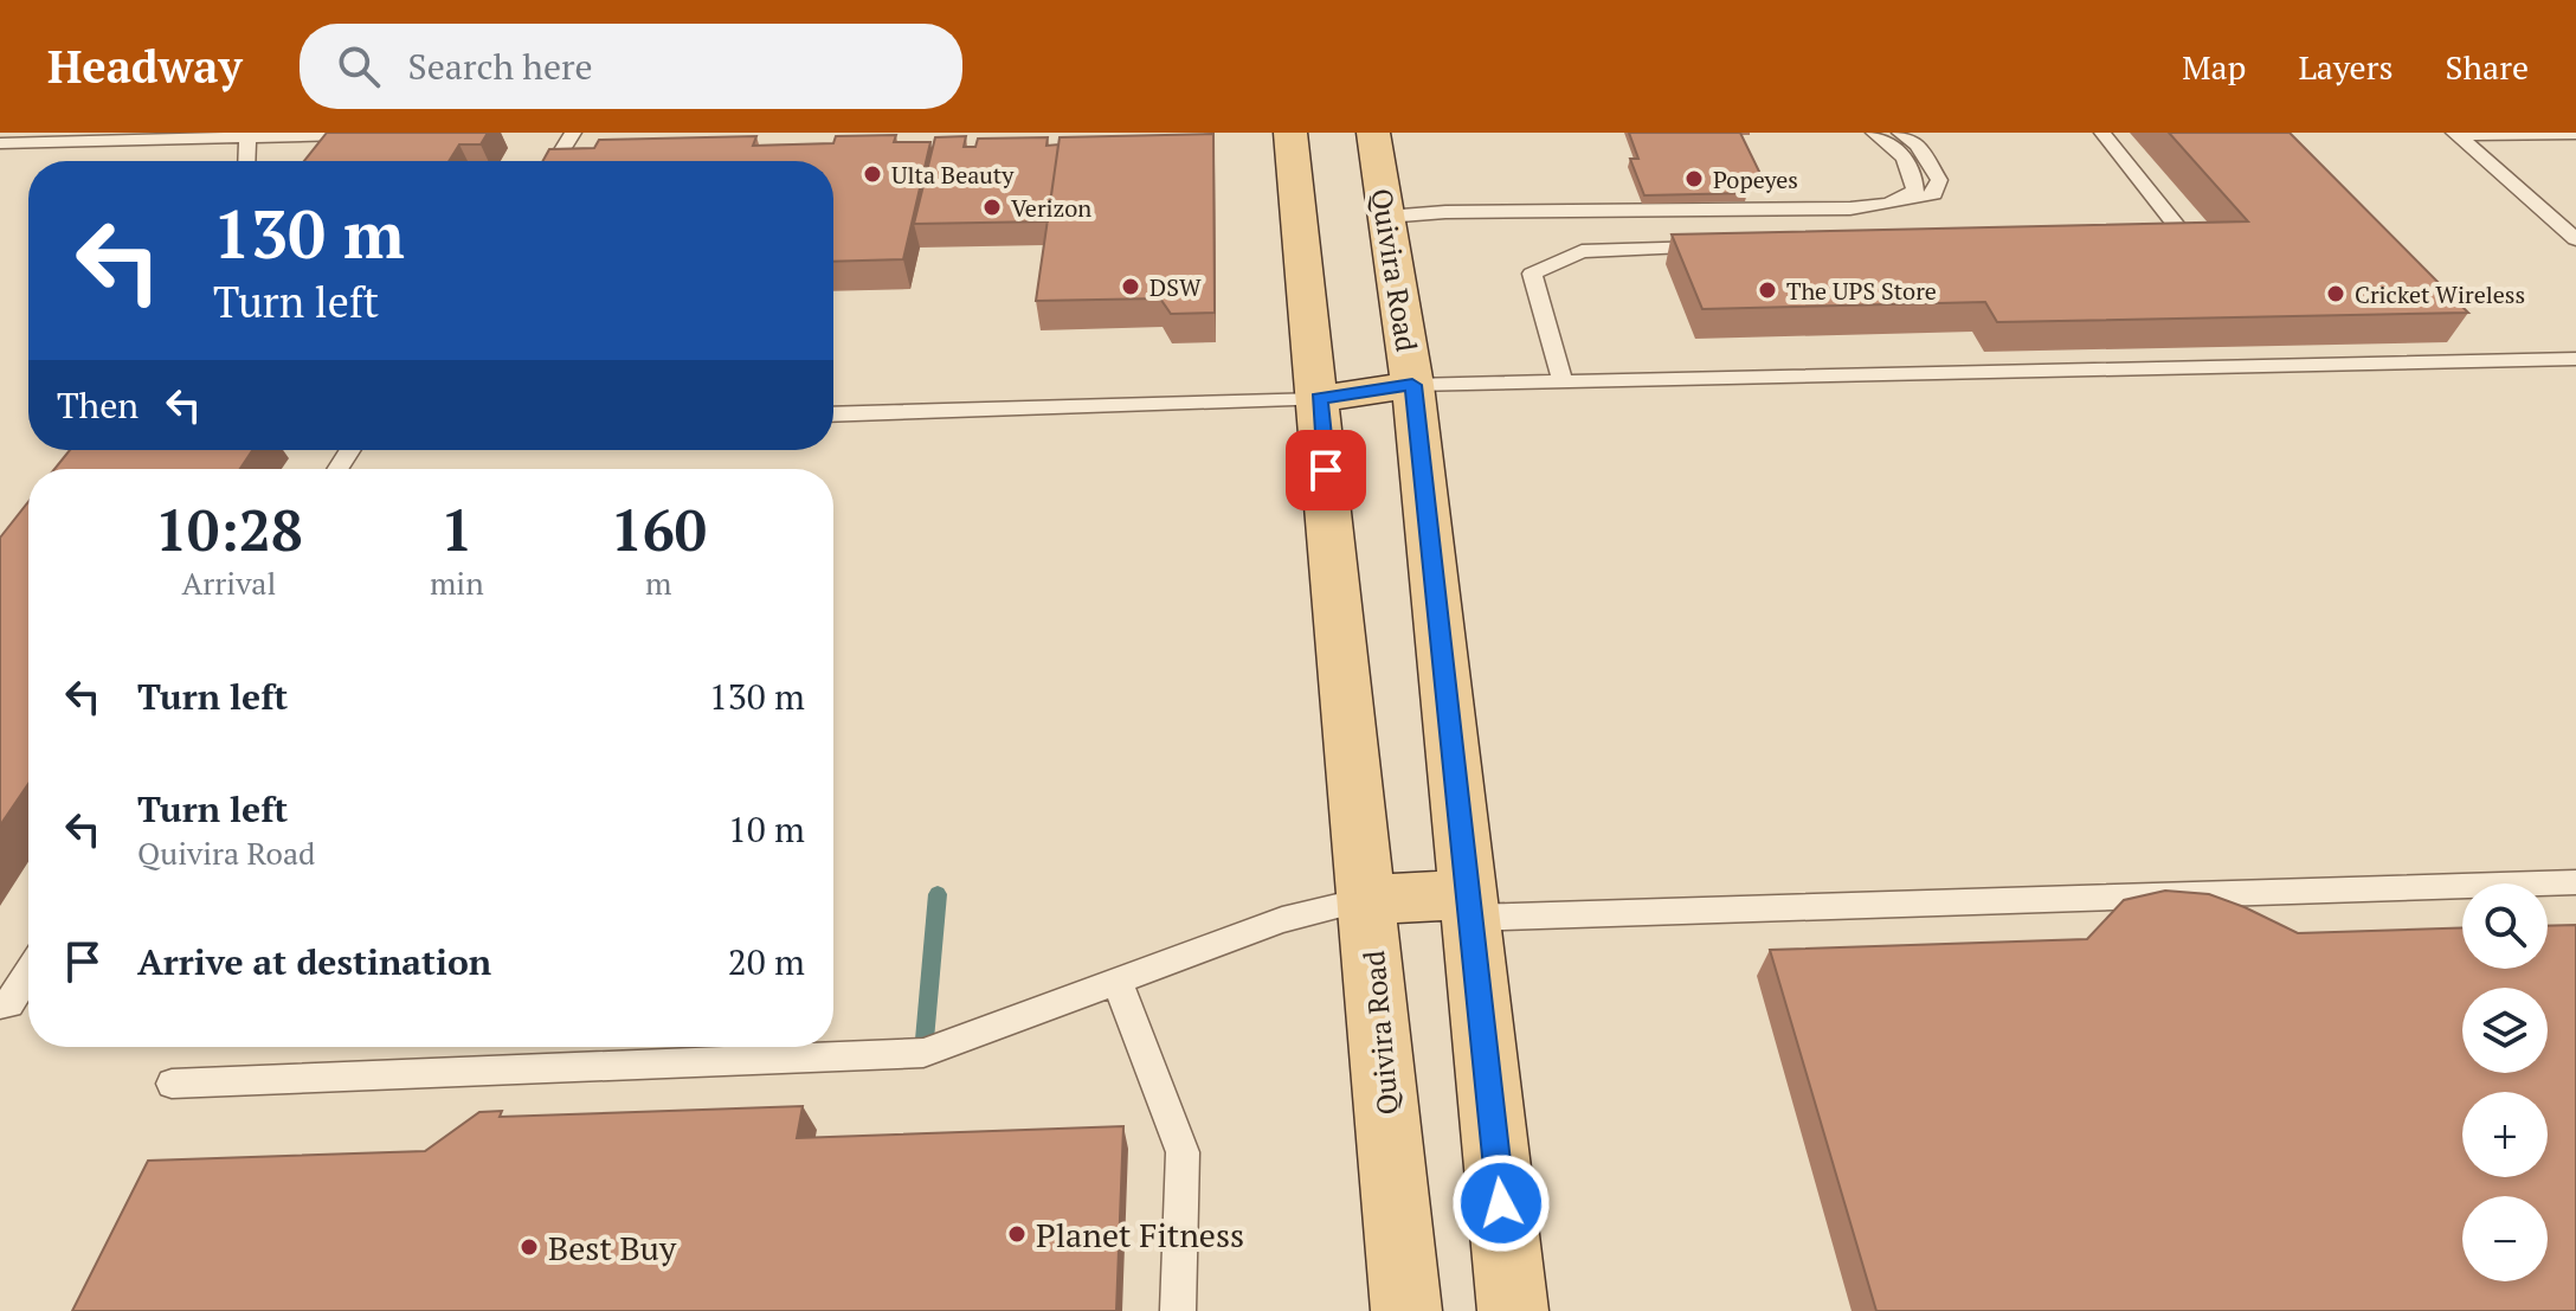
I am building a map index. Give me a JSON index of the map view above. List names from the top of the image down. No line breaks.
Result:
{"streets":{"main road":["Quivira Road"]},"places":["Ulta Beauty","Popeyes","Verizon","DSW","The UPS Store","Cricket Wireless","Planet Fitness","Best Buy"],"page":{"header":"Headway","search":"Search here","nav":["Map","Layers","Share"],"turn":["130 m","Turn left"],"then":"Then","eta":["10:28","Arrival","1","min","160","m"],"list":[{"name":"Turn left","value":"130 m"},{"name":"Turn left","note":"Quivira Road","value":"10 m"},{"name":"Arrive at destination","value":"20 m"}],"map_buttons":["+","−"]}}
